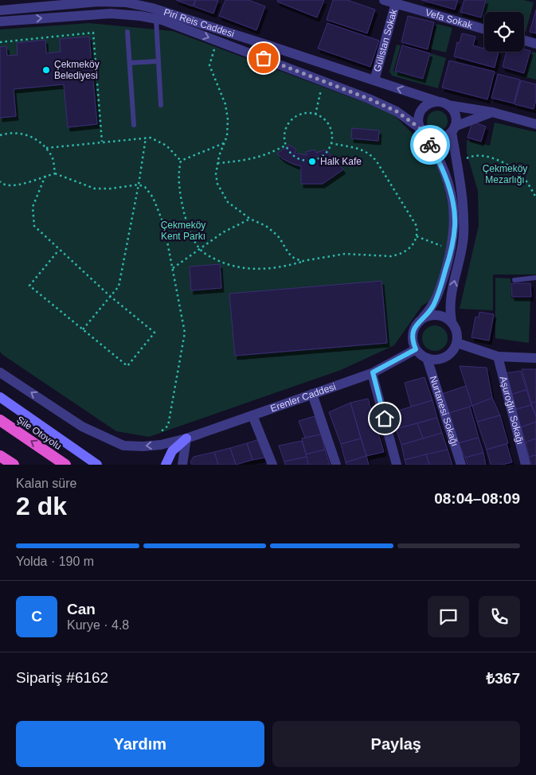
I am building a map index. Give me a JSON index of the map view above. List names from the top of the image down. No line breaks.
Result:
{"streets":{"highway":["Şile Otoyolu"],"street":["Vefa Sokak","Piri Reis Caddesi","Gülistan Sokak","Erenler Caddesi","Aşuroğlu Sokağı","Nurtanesi Sokağı"]},"crossings":[["Vefa Sokak","Gülistan Sokak"],["Piri Reis Caddesi","Gülistan Sokak"],["Erenler Caddesi","Nurtanesi Sokağı"]],"one_way":["Erenler Caddesi","Şile Otoyolu"],"parks":["Çekmeköy Mezarlığı","Çekmeköy Kent Parkı"],"places":["Çekmeköy Belediyesi","Halk Kafe"],"page":{"heading":["2 dk","Kalan süre","08:04–08:09"],"panel":["Can","Kurye · 4.8","Sipariş #6162","₺367"],"bar":"Yolda · 190 m","round":"C","buttons":["Yardım","Paylaş"]}}
